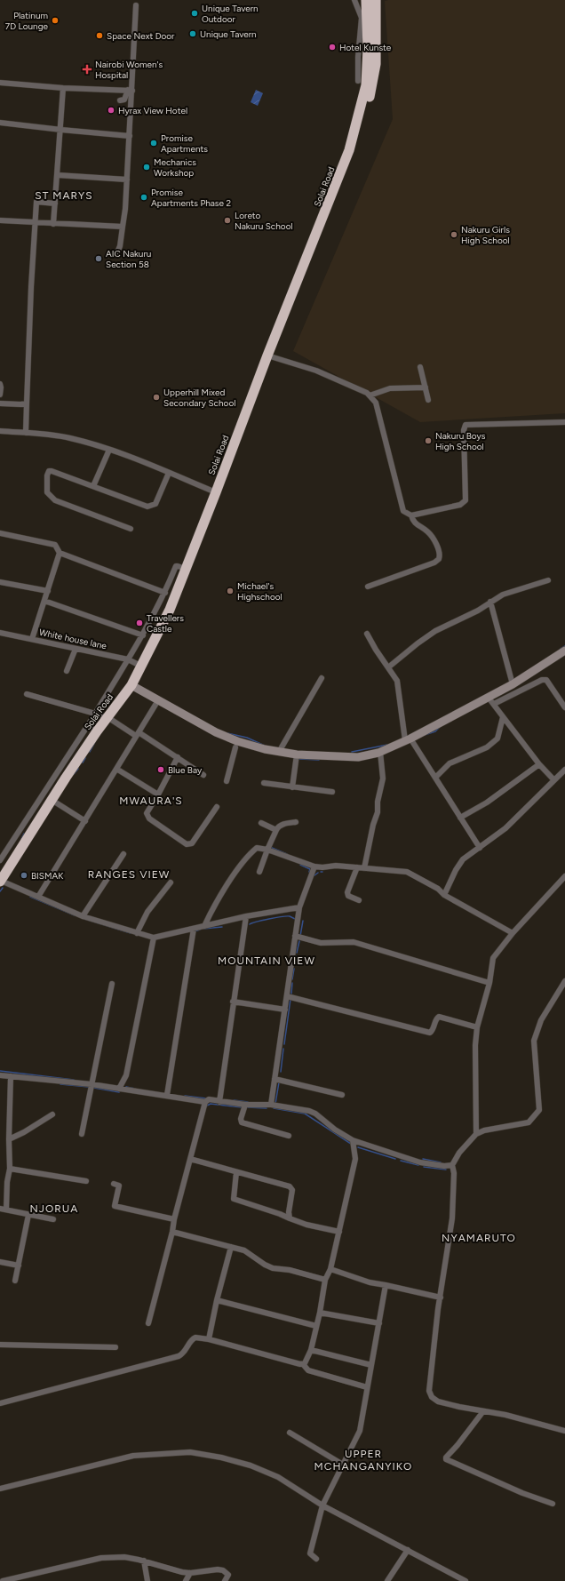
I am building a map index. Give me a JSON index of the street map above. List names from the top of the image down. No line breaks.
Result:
{"streets":{"highway":["Solai Road"],"street":["White house lane"]},"crossings":[["Solai Road","White house lane"]],"districts":["ST MARYS","MWAURA'S","RANGES VIEW","MOUNTAIN VIEW","NJORUA","NYAMARUTO","UPPER MCHANGANYIKO"],"places":{"other":["Unique Tavern Outdoor","Platinum 7D Lounge","Unique Tavern","Space Next Door","Hotel Kunste","Hyrax View Hotel","Promise Apartments","Mechanics Workshop","Promise Apartments Phase 2","Loreto Nakuru School","Nakuru Girls High School","AIC Nakuru Section 58","Upperhill Mixed Secondary School","Nakuru Boys High School","Michael's Highschool","Travellers Castle","Blue Bay","BISMAK"],"health":["Nairobi Women's Hospital"]}}
